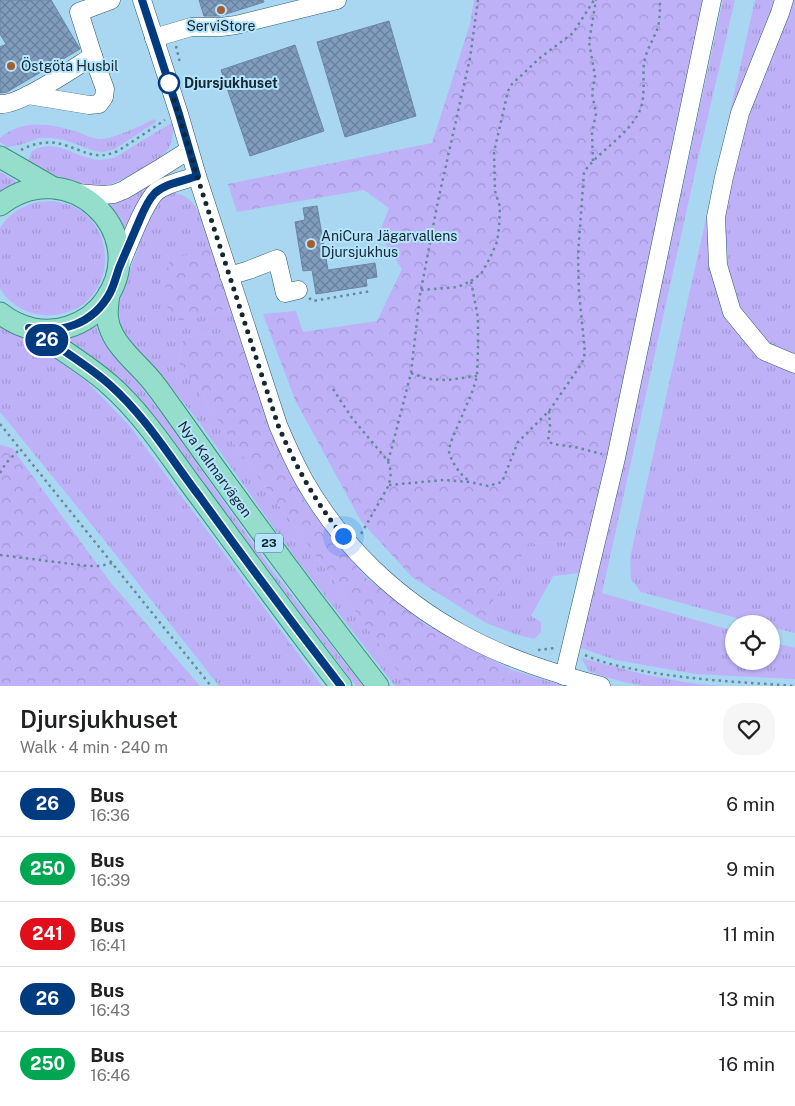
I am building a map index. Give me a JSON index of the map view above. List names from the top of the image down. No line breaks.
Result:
{"streets":{"main road":["Nya Kalmarvägen","23"]},"crossings":[["Nya Kalmarvägen","23"]],"places":["ServiStore","Östgöta Husbil","Djursjukhuset","AniCura Jägarvallens Djursjukhus"],"lines":["bus line 26"],"page":{"on_map":"26","heading":["Djursjukhuset","Walk · 4 min · 240 m"],"list":[{"mark":"26","name":"Bus","note":"16:36","value":"6 min"},{"mark":"250","name":"Bus","note":"16:39","value":"9 min"},{"mark":"241","name":"Bus","note":"16:41","value":"11 min"},{"mark":"26","name":"Bus","note":"16:43","value":"13 min"},{"mark":"250","name":"Bus","note":"16:46","value":"16 min"}]}}
